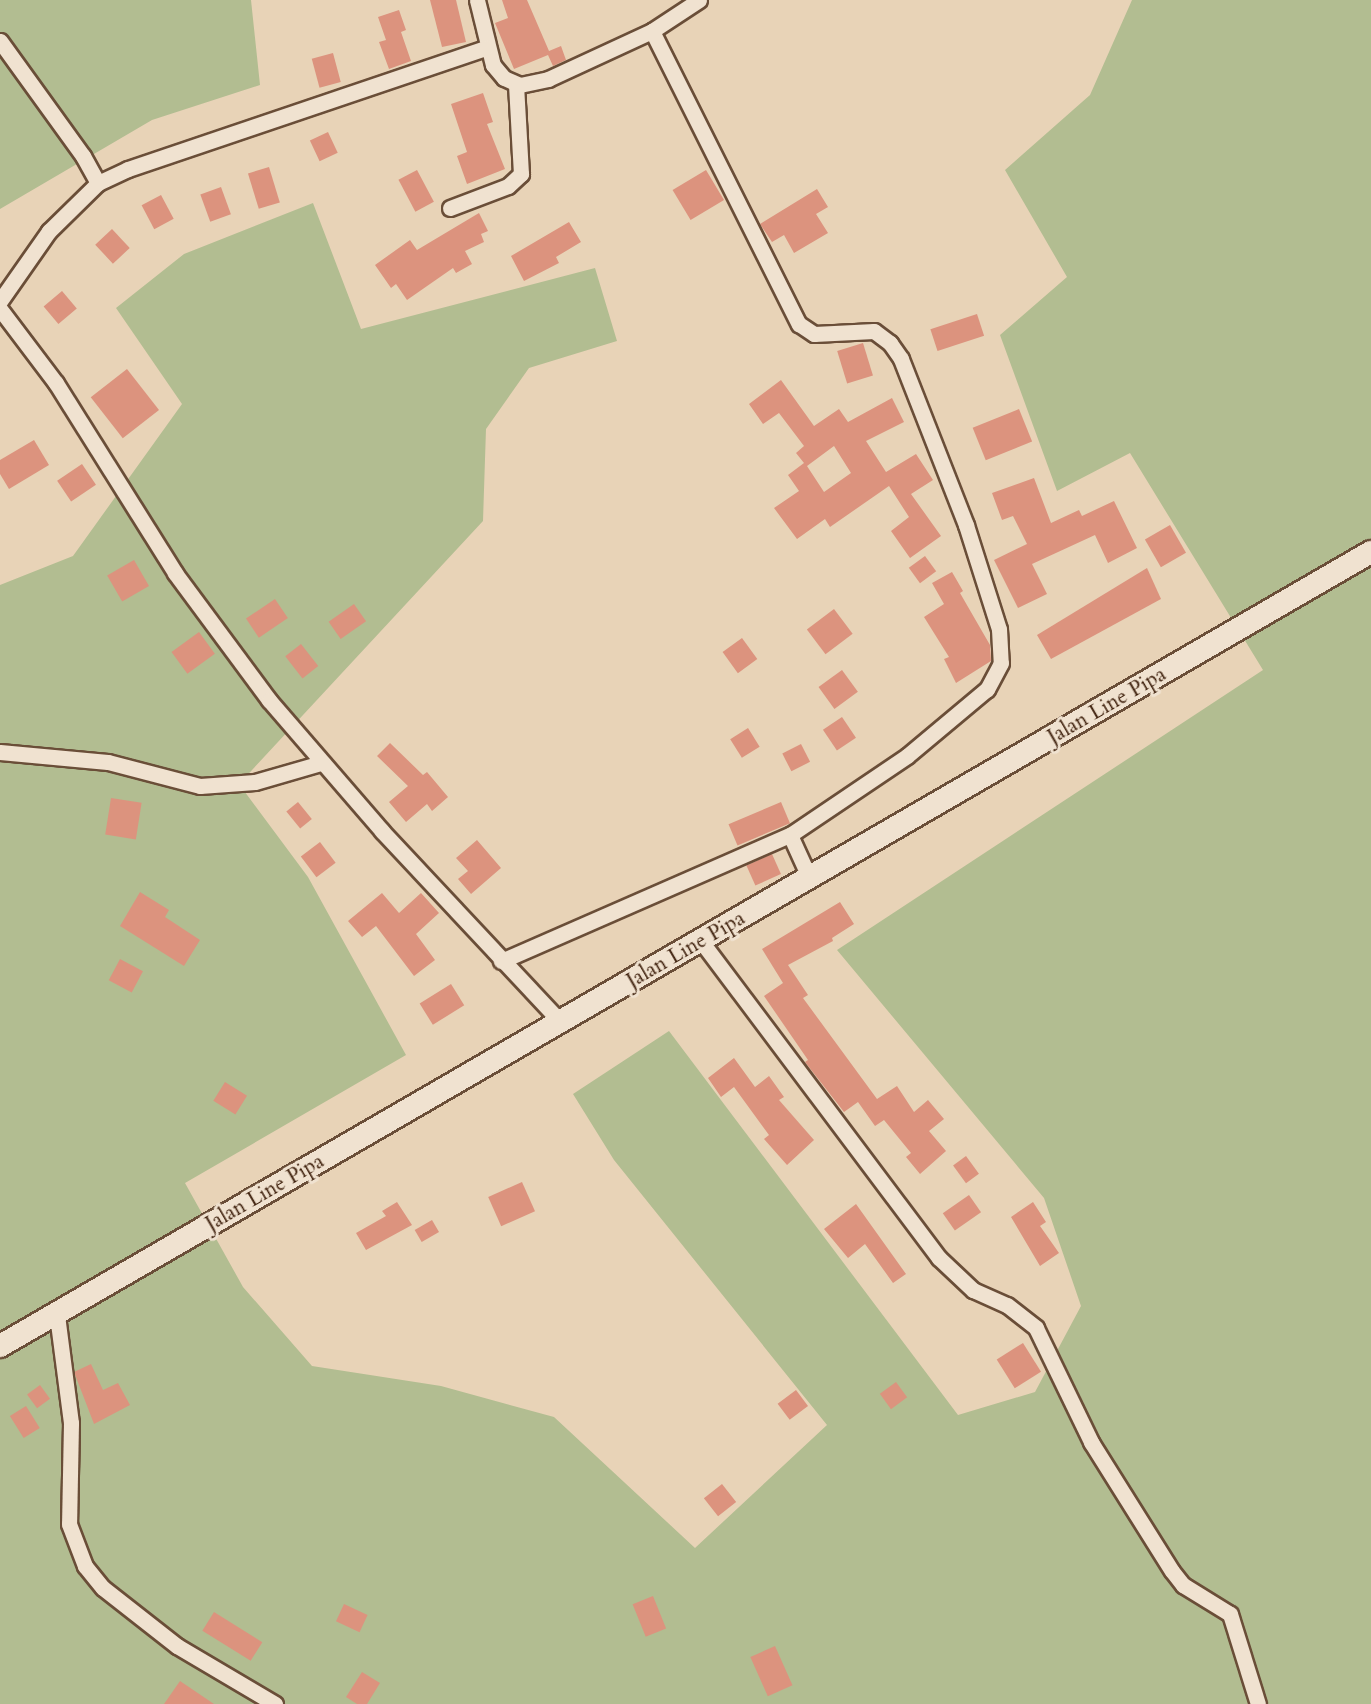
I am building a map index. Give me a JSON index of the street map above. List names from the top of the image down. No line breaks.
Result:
{"streets":{"main road":["Jalan Line Pipa"]}}
